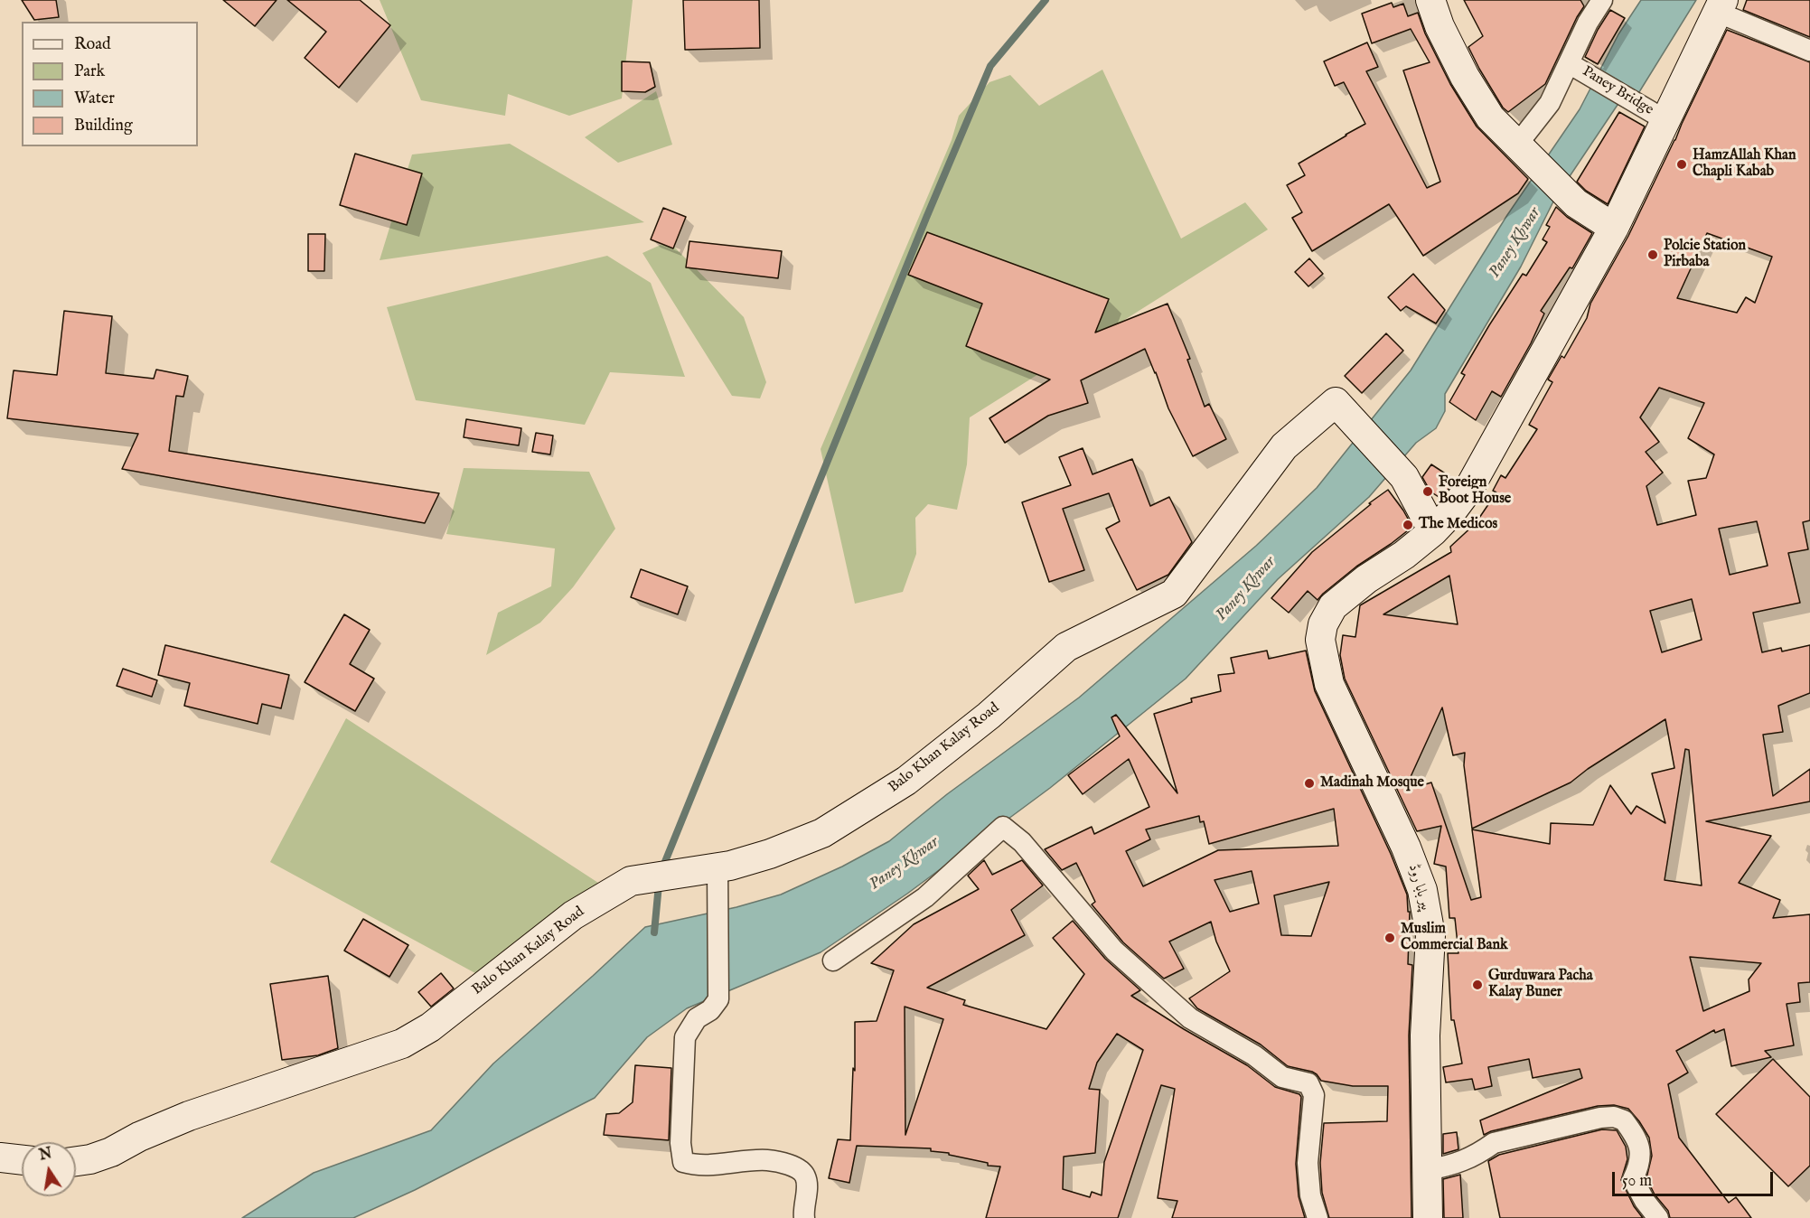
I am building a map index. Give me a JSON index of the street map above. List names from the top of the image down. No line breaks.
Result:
{"streets":{"street":["Paney Bridge","Balo Khan Kalay Road","پیر بابا روڈ"]},"crossings":[["Balo Khan Kalay Road","پیر بابا روڈ"]],"water":["Paney Khwar"],"places":["HamzAllah Khan Chapli Kabab","Polcie Station Pirbaba","Foreign Boot House","The Medicos","Madinah Mosque","Muslim Commercial Bank","Gurduwara Pacha Kalay Buner"],"legend":["Road","Park","Water","Building"],"scale_bar":"50 m","north":"top"}
